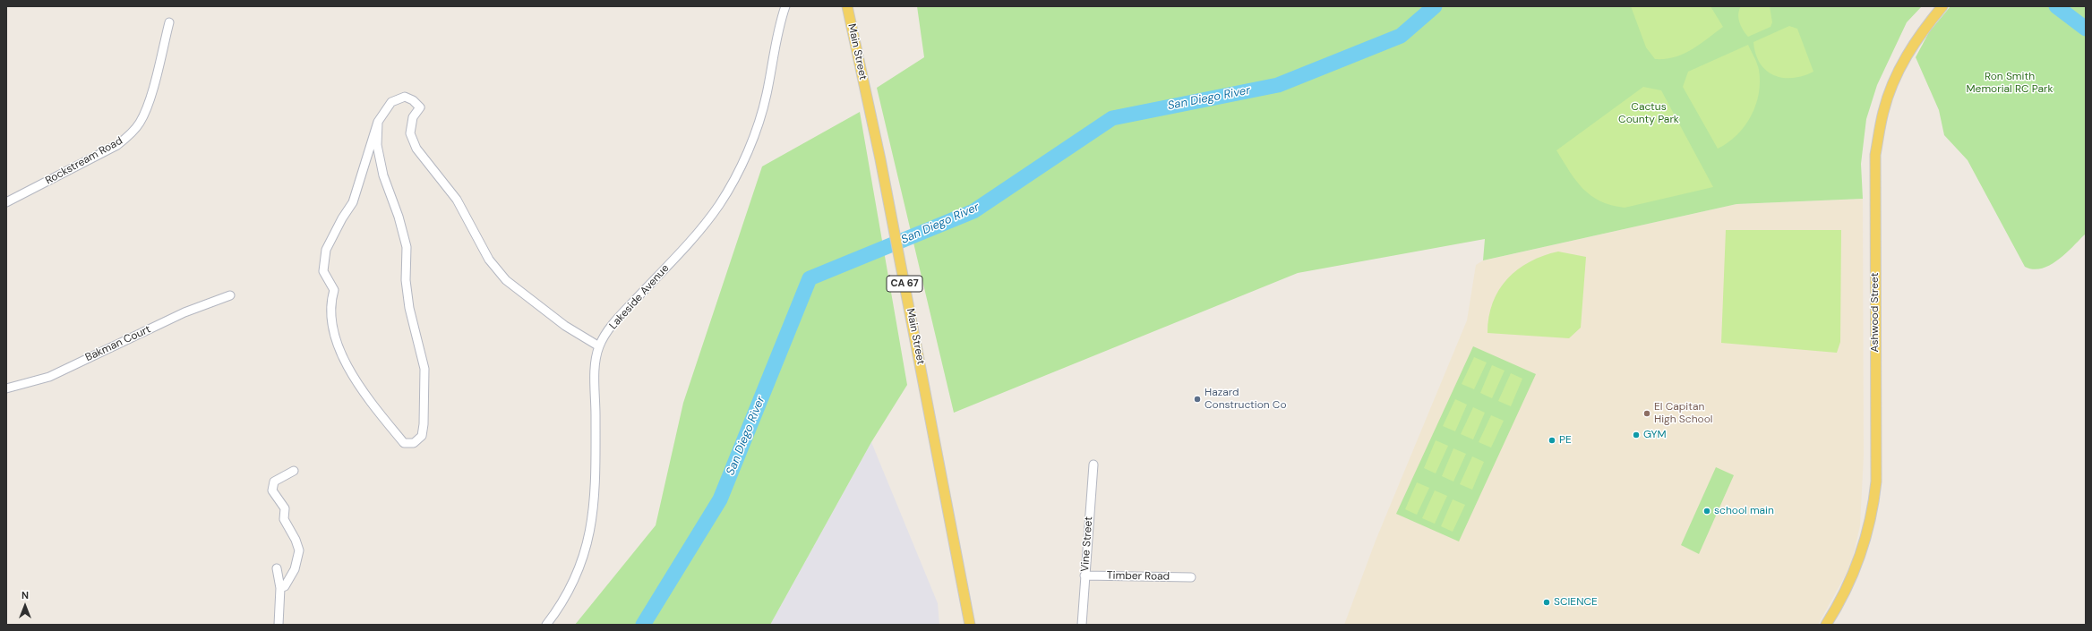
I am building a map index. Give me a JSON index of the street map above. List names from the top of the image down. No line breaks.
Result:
{"streets":{"main road":["Main Street","CA 67","Ashwood Street"],"street":["Rockstream Road","Lakeside Avenue","Bakman Court","Vine Street","Timber Road"]},"crossings":[["Vine Street","Timber Road"]],"water":["San Diego River"],"parks":["Ron Smith Memorial RC Park","Cactus County Park"],"places":["Hazard Construction Co","El Capitan High School","GYM","PE","school main","SCIENCE"],"north":"top"}
